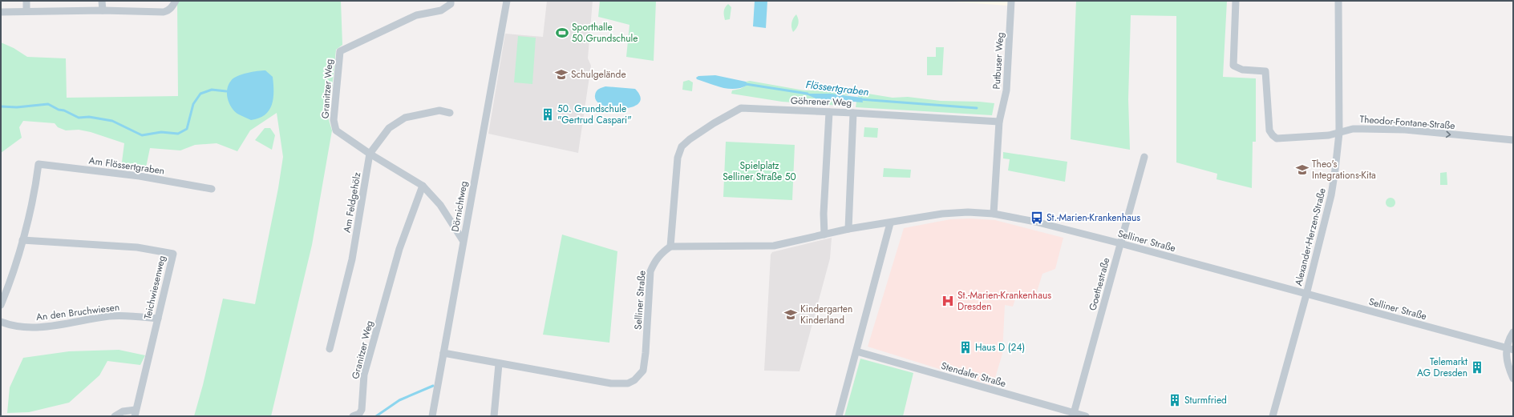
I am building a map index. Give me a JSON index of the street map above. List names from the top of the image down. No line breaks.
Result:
{"streets":{"street":["Putbuser Weg","Granitzer Weg","Göhrener Weg","Theodor-Fontane-Straße","Am Flössertgraben","Am Feldgehölz","Dörnichtweg","Alexander-Herzen-Straße","Selliner Straße","Goethestraße","Teichwiesenweg","An den Bruchwiesen","Stendaler Straße"]},"crossings":[["Putbuser Weg","Göhrener Weg"],["Granitzer Weg","Am Feldgehölz"],["Granitzer Weg","Dörnichtweg"],["Göhrener Weg","Selliner Straße"],["Theodor-Fontane-Straße","Alexander-Herzen-Straße"],["Am Flössertgraben","Teichwiesenweg"],["Dörnichtweg","Selliner Straße"],["Alexander-Herzen-Straße","Selliner Straße"],["Selliner Straße","Goethestraße"],["Goethestraße","Stendaler Straße"],["Teichwiesenweg","An den Bruchwiesen"]],"one_way":["Theodor-Fontane-Straße"],"water":["Flössertgraben"],"parks":["Spielplatz Selliner Straße 50"],"places":{"sports":["Sporthalle 50.Grundschule"],"school or university":["Schulgelände","Theo's Integrations-Kita","Kindergarten Kinderland"],"building":["50. Grundschule \"Gertrud Caspari\"","Haus D (24)","Telemarkt AG Dresden","Sturmfried"],"bus stop":["St.-Marien-Krankenhaus"],"hospital":["St.-Marien-Krankenhaus Dresden"]}}
